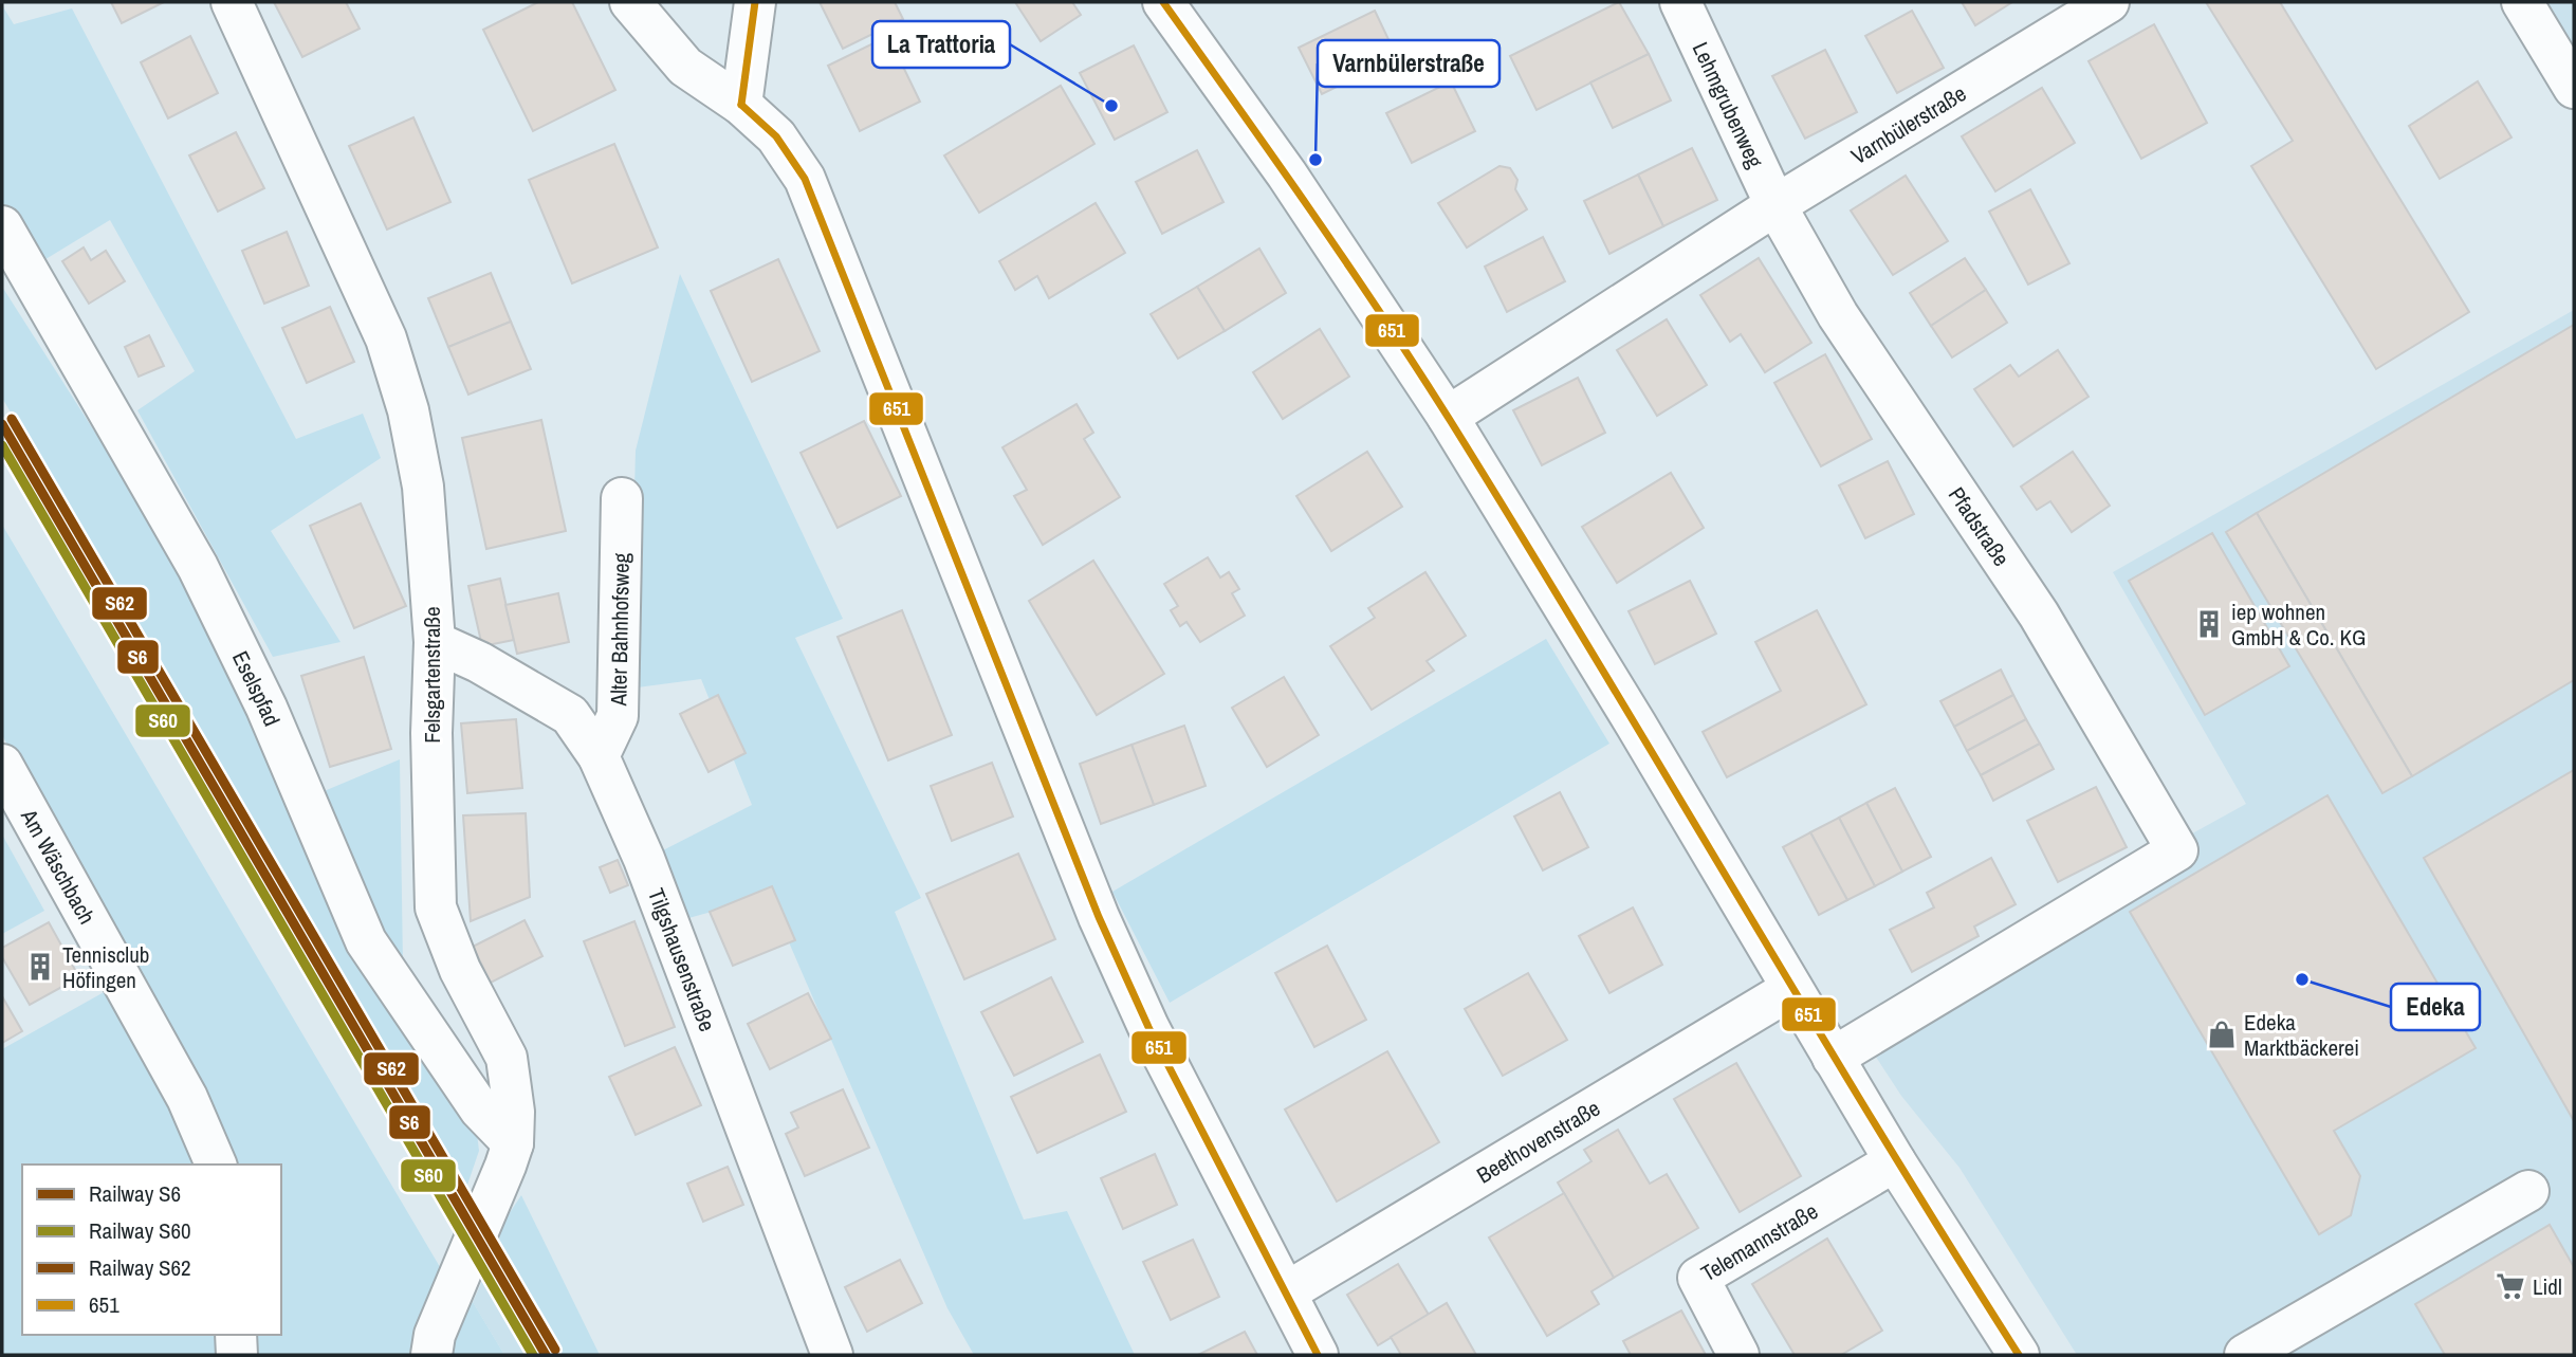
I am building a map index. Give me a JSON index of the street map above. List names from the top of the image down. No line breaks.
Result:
{"streets":{"street":["Lehmgrubenweg","Varnbülerstraße","Pfadstraße","Alter Bahnhofsweg","Felsgartenstraße","Eselspfad","Am Wäschbach","Tilgshausenstraße","Beethovenstraße","Telemannstraße"]},"crossings":[["Lehmgrubenweg","Varnbülerstraße"],["Lehmgrubenweg","Pfadstraße"],["Varnbülerstraße","Pfadstraße"],["Alter Bahnhofsweg","Tilgshausenstraße"],["Felsgartenstraße","Eselspfad"],["Felsgartenstraße","Tilgshausenstraße"]],"places":{"other":["La Trattoria","Varnbülerstraße","Edeka"],"building":["iep wohnen GmbH & Co. KG","Tennisclub Höfingen"],"shop":["Edeka Marktbäckerei"],"supermarket":["Lidl"]},"lines":["transit line 651","rail line S62","rail line S6","rail line S60"],"legend":["Railway S6","Railway S60","Railway S62","651"]}
